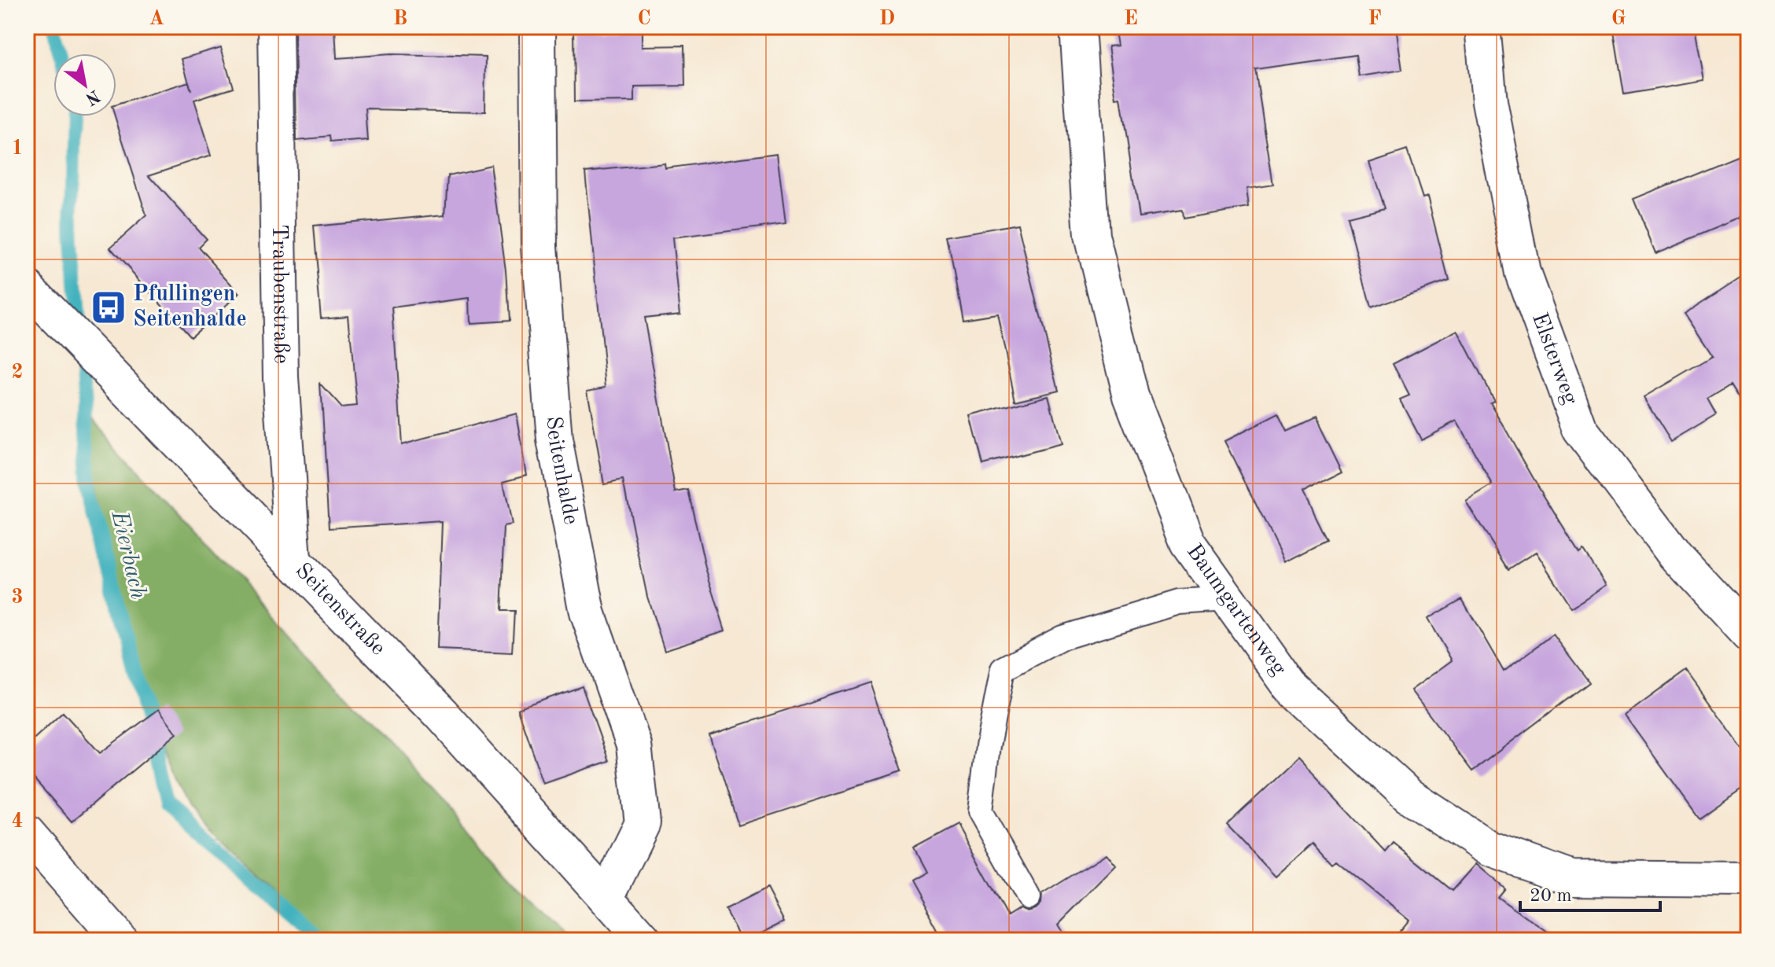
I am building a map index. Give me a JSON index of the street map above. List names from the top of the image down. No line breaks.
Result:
{"streets":{"street":["Traubenstraße","Elsterweg","Seitenhalde","Seitenstraße","Baumgartenweg"]},"crossings":[["Traubenstraße","Seitenstraße"],["Seitenhalde","Seitenstraße"]],"water":["Eierbach"],"places":{"bus stop":["Pfullingen Seitenhalde"]},"scale_bar":"20 m","north":"bottom right","grid":{"columns":["A","B","C","D","E","F","G"],"rows":["1","2","3","4"]}}
